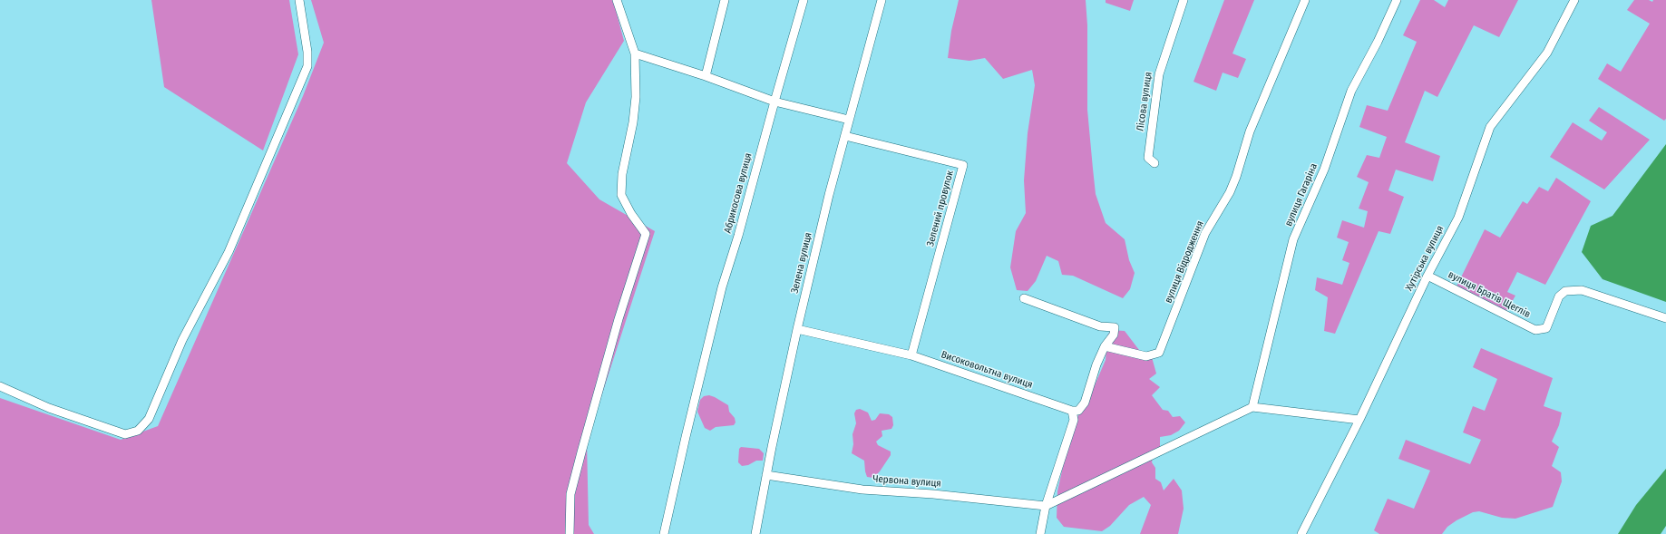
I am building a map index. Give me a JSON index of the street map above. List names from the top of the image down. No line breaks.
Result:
{"streets":{"street":["Лісова вулиця","Абрикосова вулиця","вулиця Гагаріна","Зелений провулок","Хутірська вулиця","вулиця Відродження","Зелена вулиця","вулиця Братів Щеглів","Високовольтна вулиця","Червона вулиця"]},"crossings":[["Зелений провулок","Зелена вулиця"],["Зелений провулок","Високовольтна вулиця"],["Хутірська вулиця","вулиця Братів Щеглів"],["Зелена вулиця","Високовольтна вулиця"],["Зелена вулиця","Червона вулиця"]]}
